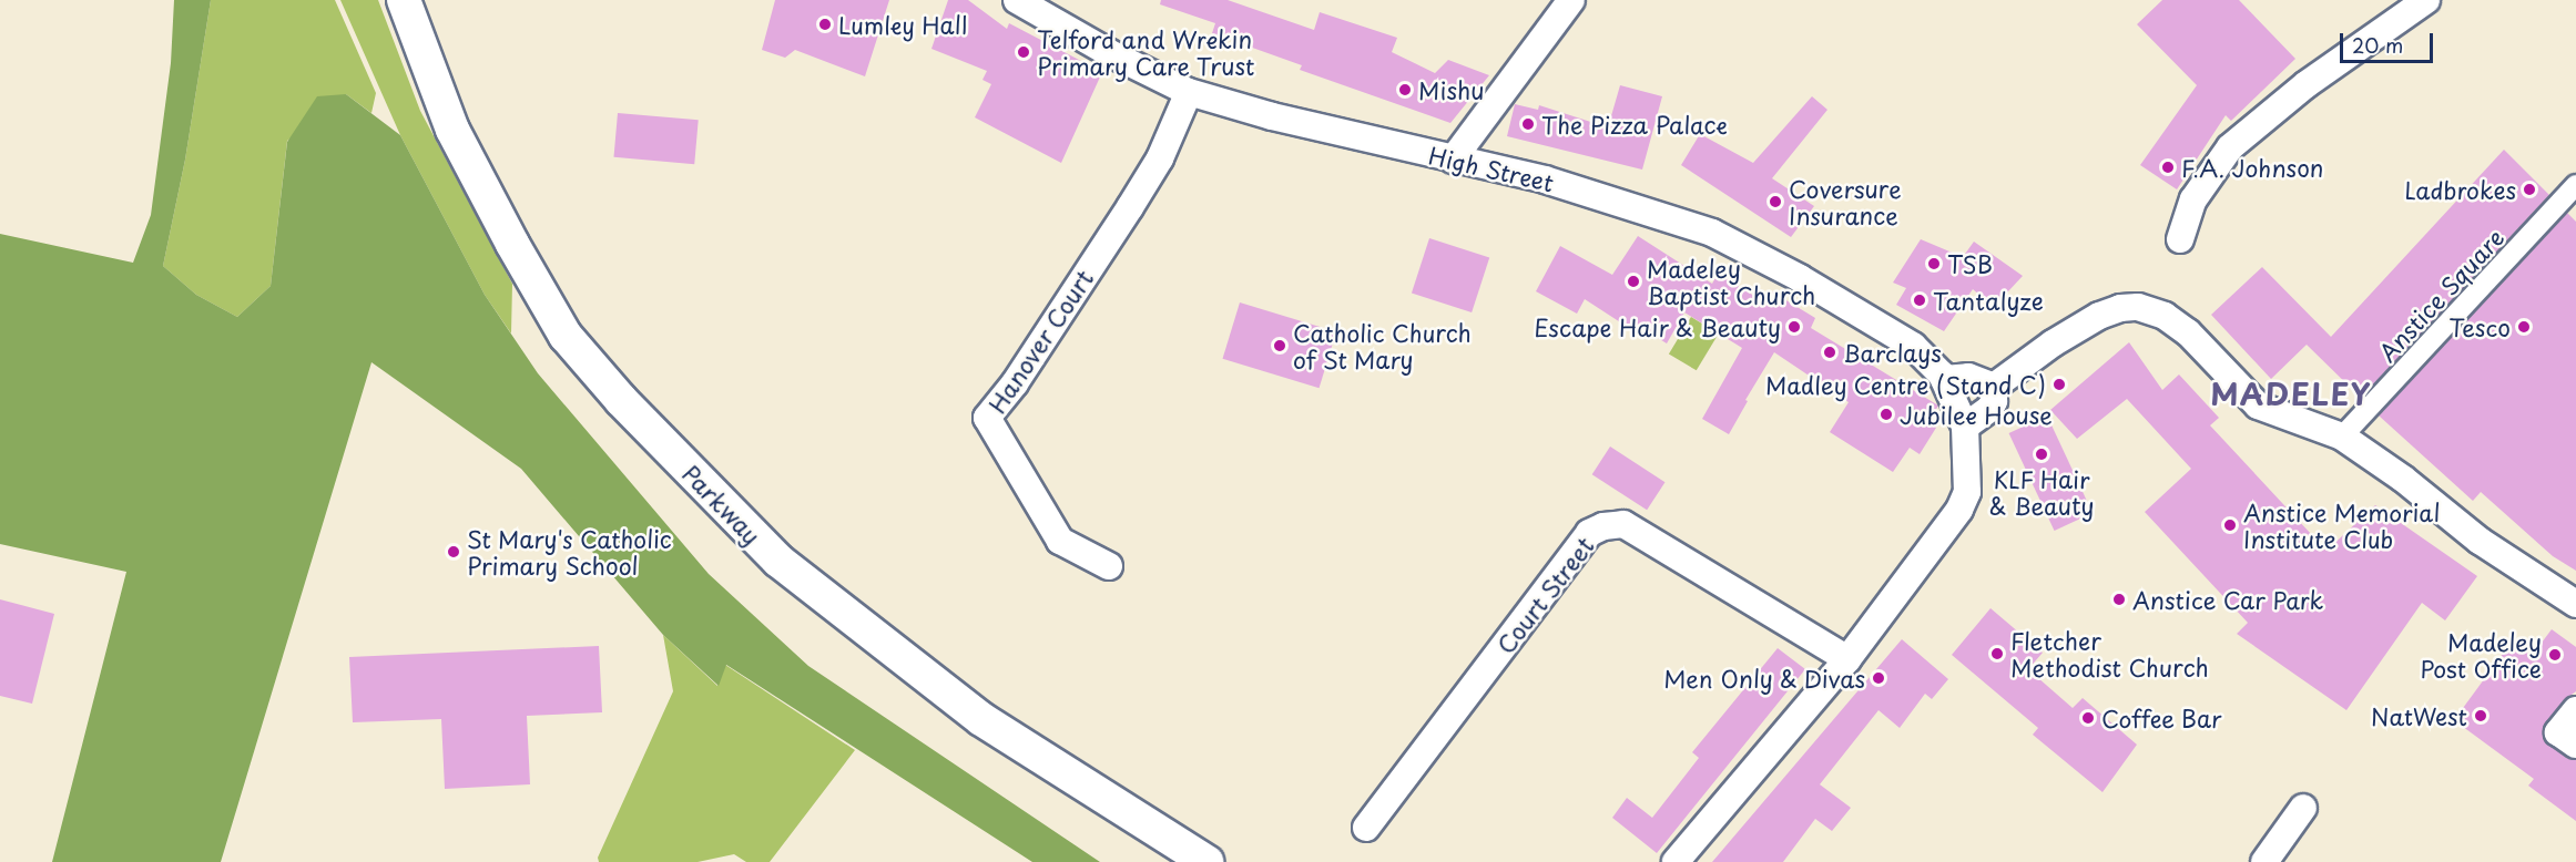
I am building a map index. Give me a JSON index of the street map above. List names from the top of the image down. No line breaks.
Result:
{"streets":{"street":["High Street","Anstice Square","Hanover Court","Parkway","Court Street"]},"crossings":[["High Street","Hanover Court"]],"districts":["MADELEY"],"places":["Lumley Hall","Telford and Wrekin Primary Care Trust","Mishu","The Pizza Palace","F.A. Johnson","Ladbrokes","Coversure Insurance","TSB","Madeley Baptist Church","Tantalyze","Escape Hair & Beauty","Tesco","Catholic Church of St Mary","Barclays","Madley Centre (Stand C)","Jubilee House","KLF Hair & Beauty","Anstice Memorial Institute Club","St Mary's Catholic Primary School","Anstice Car Park","Fletcher Methodist Church","Madeley Post Office","Men Only & Divas","NatWest","Coffee Bar"],"scale_bar":"20 m"}
